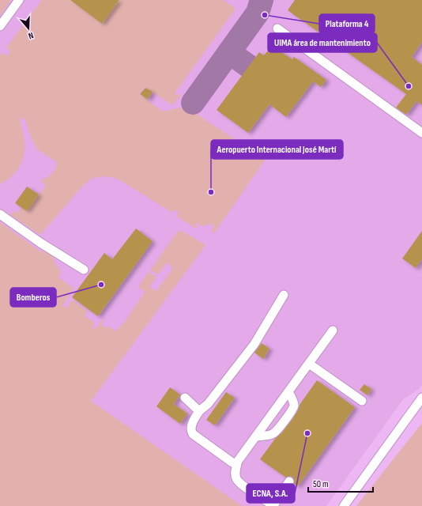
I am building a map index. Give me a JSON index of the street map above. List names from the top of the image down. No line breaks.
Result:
{"places":["Plataforma 4","UIMA área de mantenimiento","Aeropuerto Internacional José Martí","Bomberos","ECNA, S.A."],"scale_bar":"50 m","north":"bottom"}
